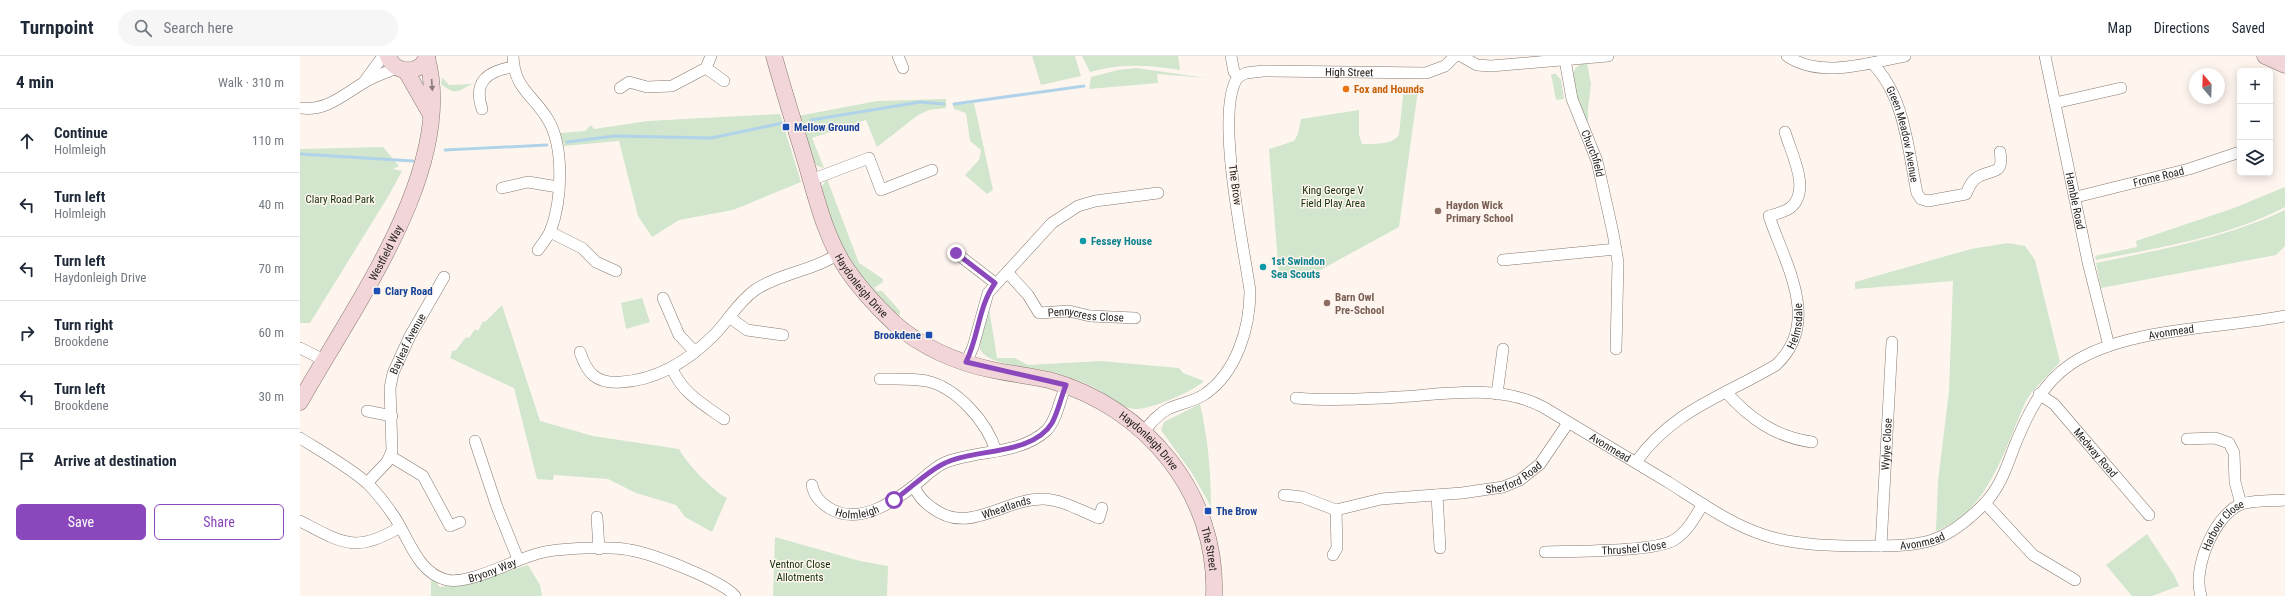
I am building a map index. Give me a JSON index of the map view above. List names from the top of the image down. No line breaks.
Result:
{"streets":{"street":["High Street","Green Meadow Avenue","Churchfield","Frome Road","The Brow","Hamble Road","Westfield Way","Haydonleigh Drive","Pennycress Close","Helmsdale","Avonmead","Bayleaf Avenue","Wylye Close","Medway Road","Sherford Road","Holmleigh","Wheatlands","Harbour Close","Thrushel Close","The Street","Bryony Way"]},"crossings":[["High Street","The Brow"],["Frome Road","Hamble Road"],["The Brow","Haydonleigh Drive"],["Hamble Road","Avonmead"],["Haydonleigh Drive","Holmleigh"],["Haydonleigh Drive","The Street"],["Helmsdale","Avonmead"],["Avonmead","Wylye Close"],["Avonmead","Medway Road"],["Avonmead","Sherford Road"],["Avonmead","Thrushel Close"],["Holmleigh","Wheatlands"]],"parks":["King George V Field Play Area","Clary Road Park","Ventnor Close Allotments"],"places":{"other":["Fox and Hounds","Haydon Wick Primary School","Fessey House","1st Swindon Sea Scouts","Barn Owl Pre-School"],"transit":["Mellow Ground","Clary Road","Brookdene","The Brow"]},"north":"top","page":{"header":"Turnpoint","search":"Search here","nav":["Map","Directions","Saved"],"heading":["4 min","Walk · 310 m"],"map_buttons":["+","−"],"list":[["Continue","Holmleigh","110 m"],["Turn left","Holmleigh","40 m"],["Turn left","Haydonleigh Drive","70 m"],["Turn right","Brookdene","60 m"],["Turn left","Brookdene","30 m"],"Arrive at destination"],"buttons":["Save","Share"]}}
